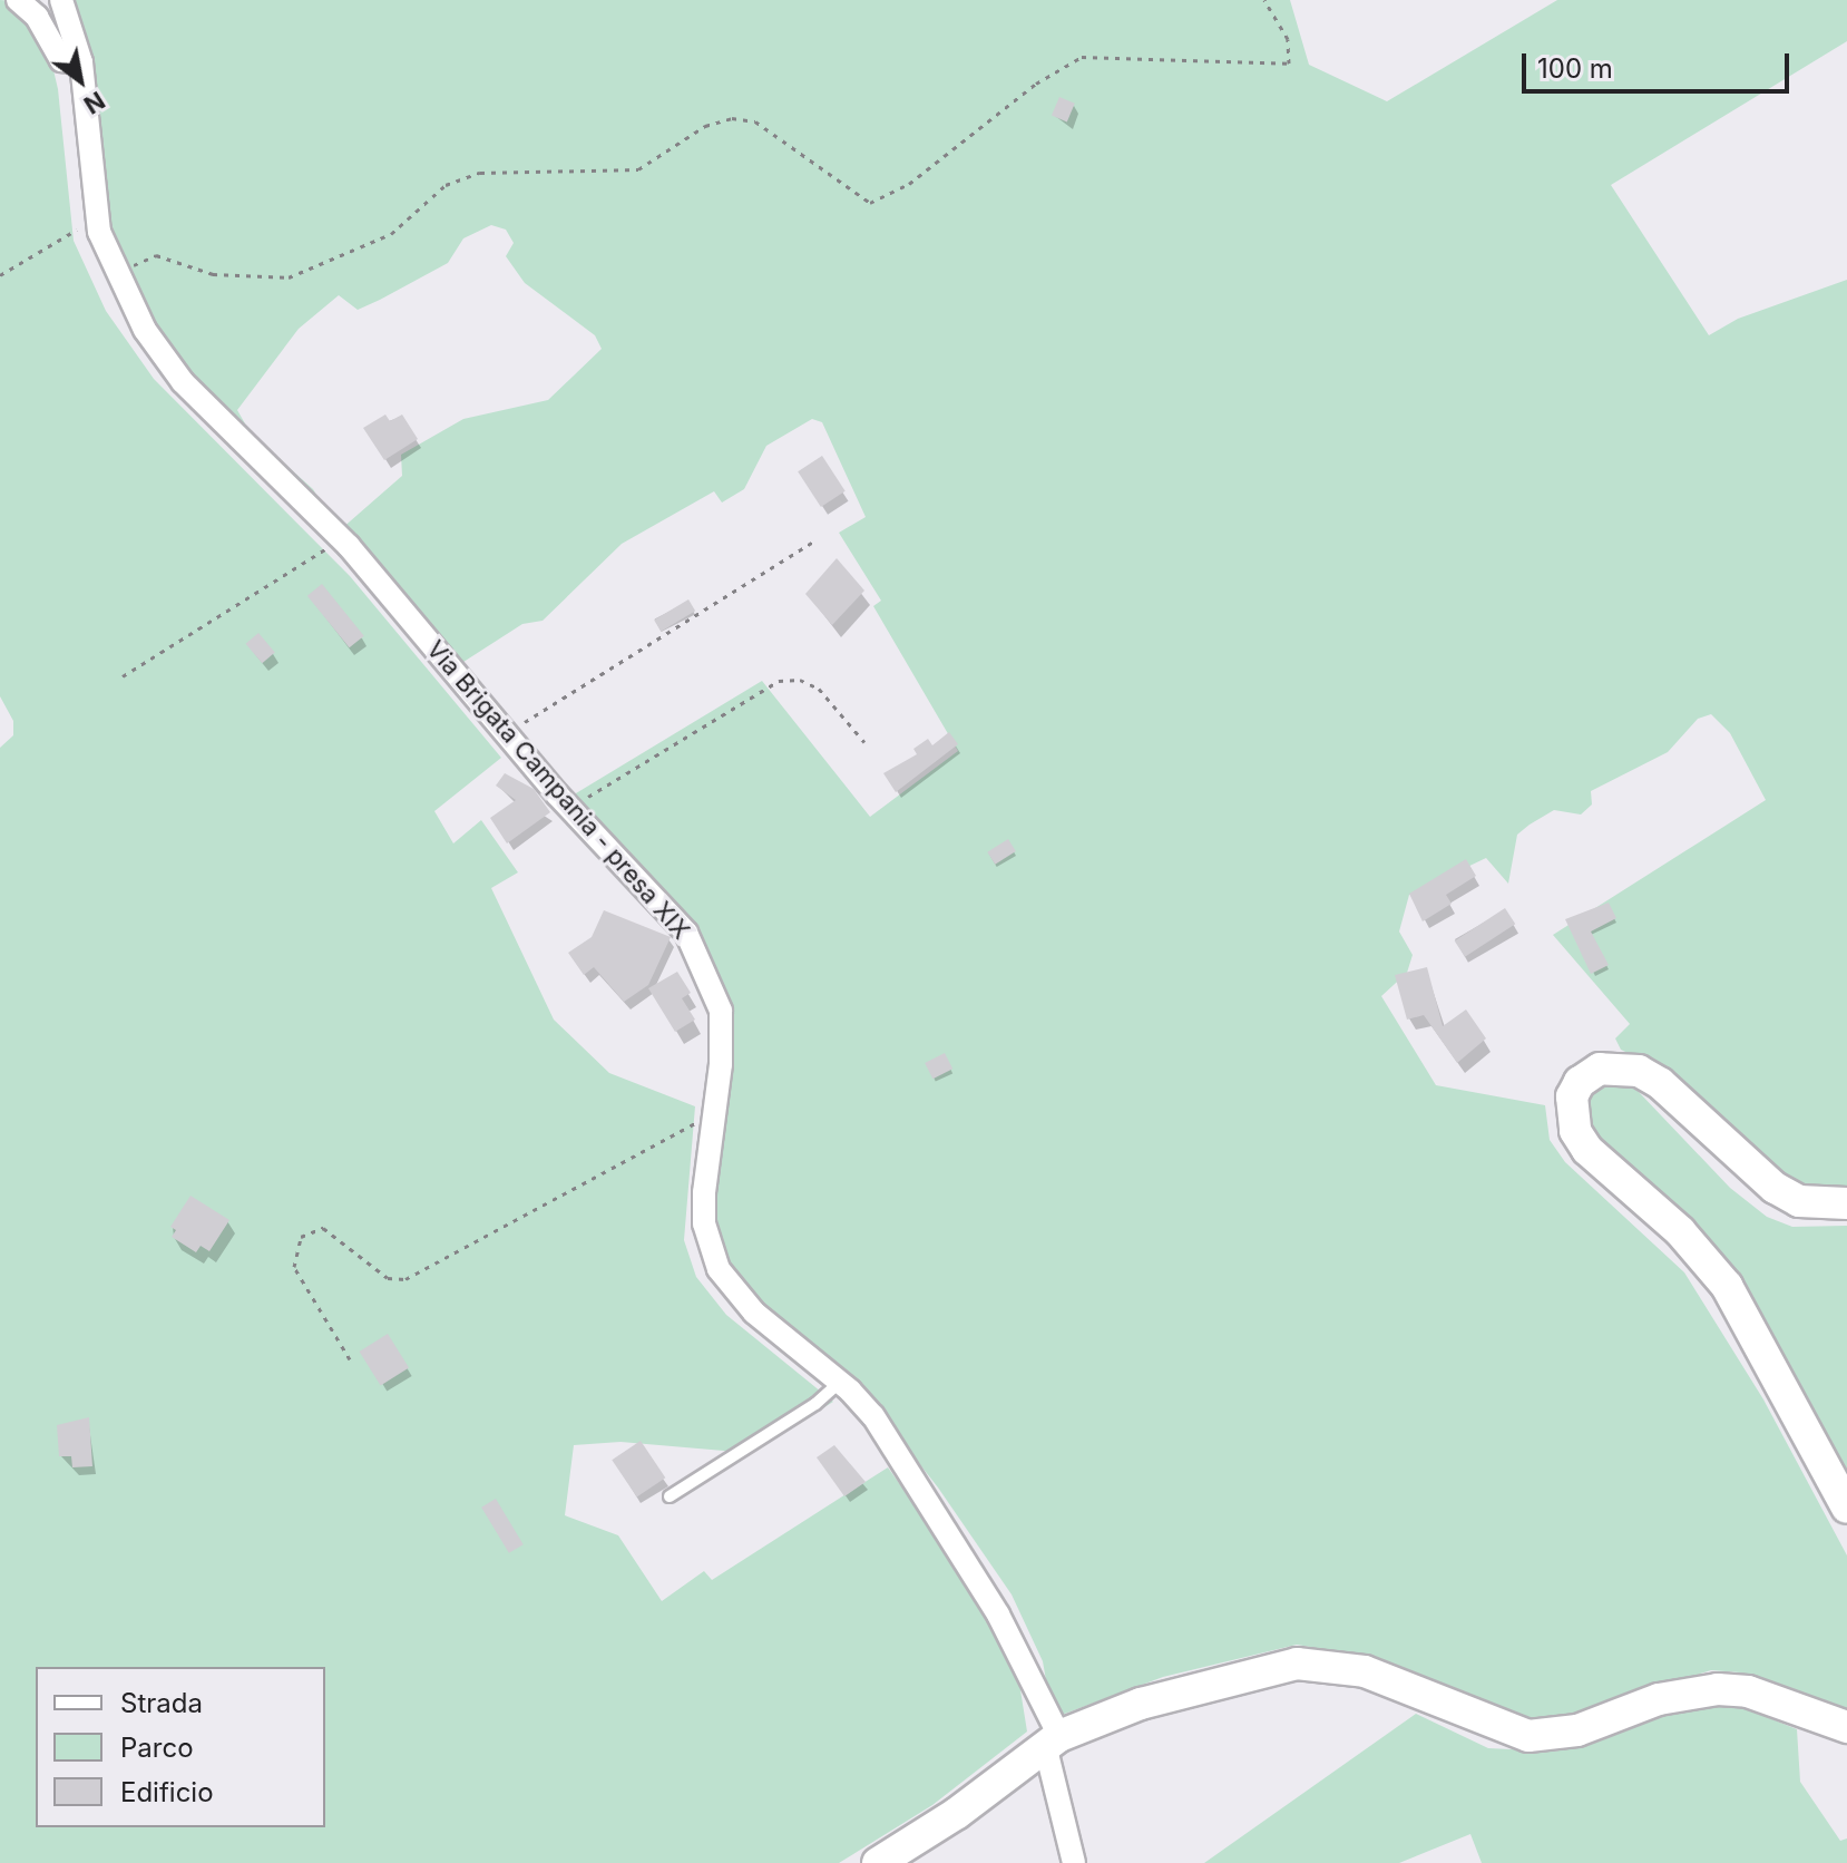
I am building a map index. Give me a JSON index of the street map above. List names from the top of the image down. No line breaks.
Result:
{"streets":{"street":["Via Brigata Campania - presa XIX"]},"legend":["Strada","Parco","Edificio"],"scale_bar":"100 m","north":"bottom right"}
